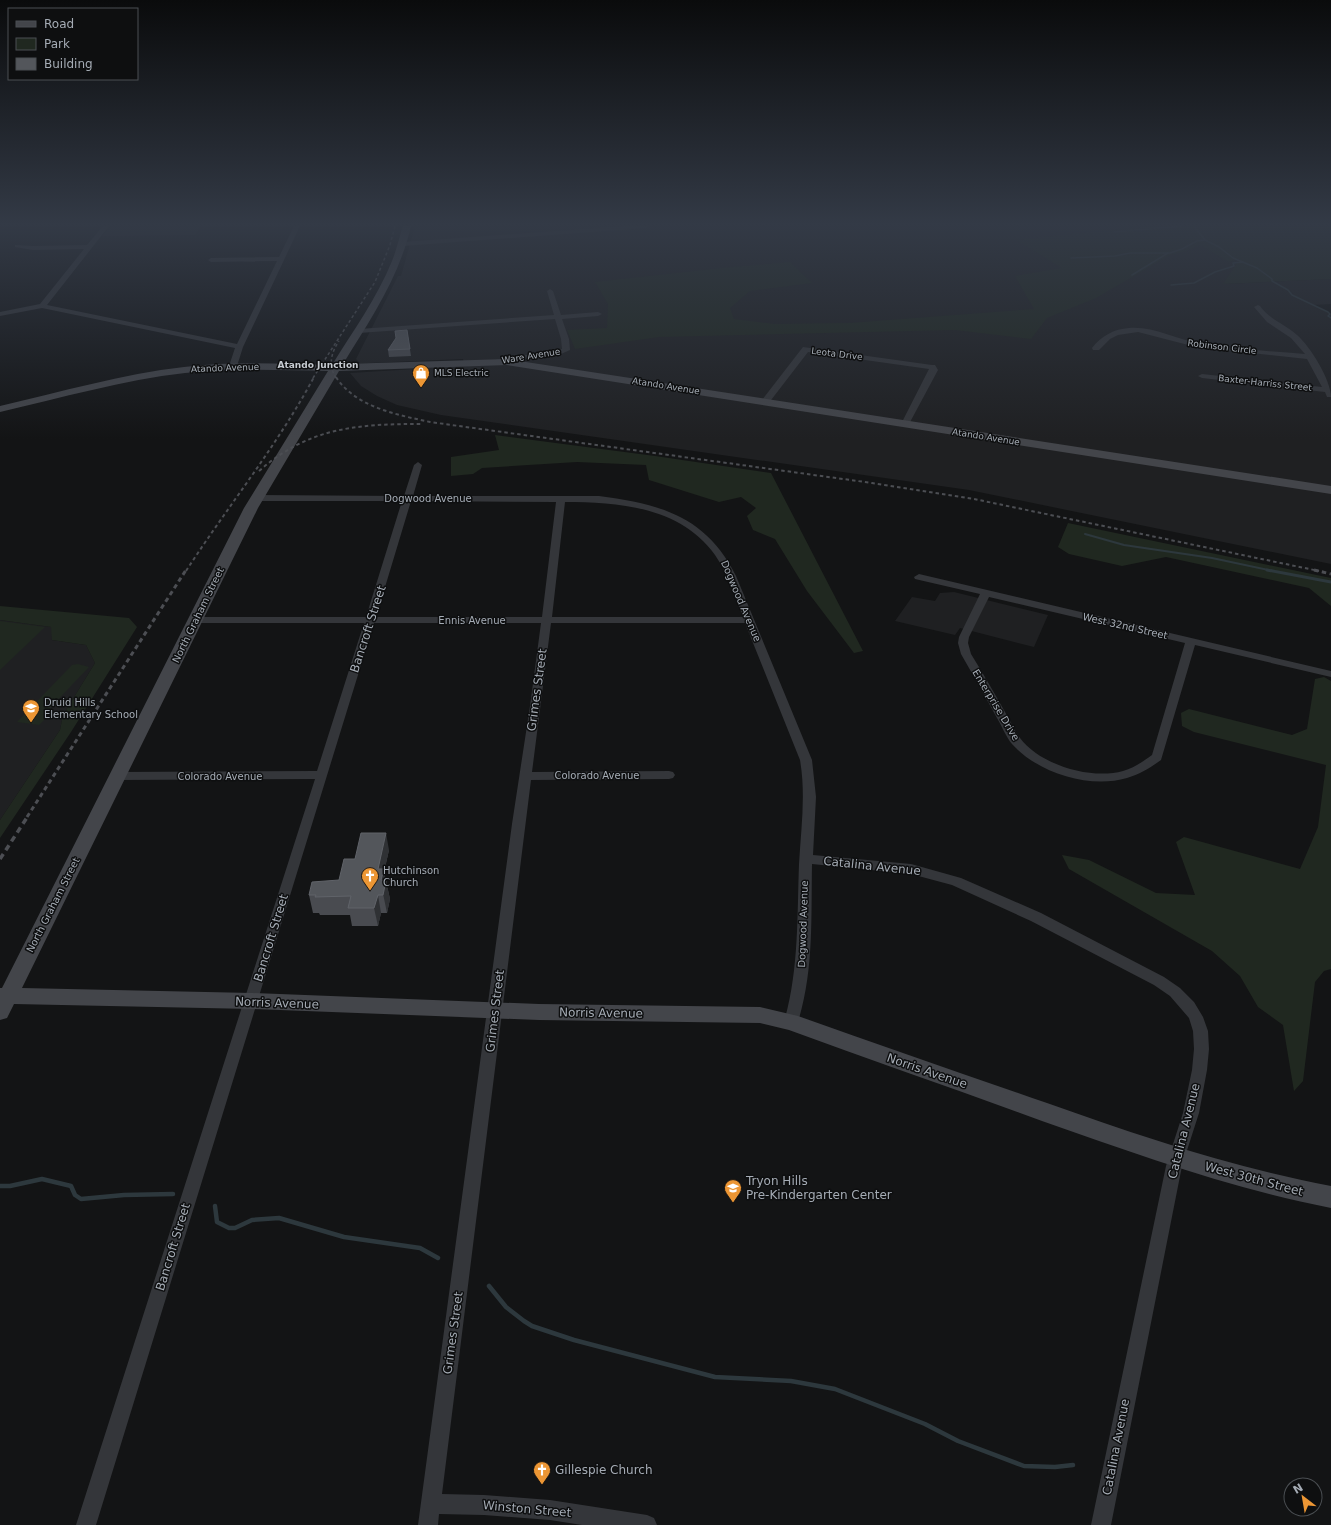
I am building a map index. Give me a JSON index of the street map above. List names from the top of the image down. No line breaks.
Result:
{"streets":{"main road":["Atando Avenue","North Graham Street","Norris Avenue","West 30th Street"],"street":["Robinson Circle","Leota Drive","Ware Avenue","Baxter-Harriss Street","Dogwood Avenue","Ennis Avenue","West 32nd Street","Bancroft Street","Grimes Street","Enterprise Drive","Colorado Avenue","Catalina Avenue","Winston Street"]},"crossings":[["Leota Drive","Atando Avenue"],["Ware Avenue","Atando Avenue"],["Atando Avenue","North Graham Street"],["Dogwood Avenue","North Graham Street"],["Dogwood Avenue","Ennis Avenue"],["Dogwood Avenue","Bancroft Street"],["Dogwood Avenue","Grimes Street"],["Dogwood Avenue","Catalina Avenue"],["Dogwood Avenue","Norris Avenue"],["North Graham Street","Ennis Avenue"],["North Graham Street","Colorado Avenue"],["North Graham Street","Norris Avenue"],["Ennis Avenue","Bancroft Street"],["Ennis Avenue","Grimes Street"],["West 32nd Street","Enterprise Drive"],["Bancroft Street","Colorado Avenue"],["Bancroft Street","Norris Avenue"],["Grimes Street","Colorado Avenue"],["Grimes Street","Norris Avenue"],["Grimes Street","Winston Street"],["Catalina Avenue","Norris Avenue"],["Catalina Avenue","West 30th Street"],["Norris Avenue","West 30th Street"]],"districts":["Atando Junction"],"places":{"shop":["MLS Electric"],"school or university":["Druid Hills Elementary School","Tryon Hills Pre-Kindergarten Center"],"church":["Hutchinson Church","Gillespie Church"]},"legend":["Road","Park","Building"],"north":"top left"}
